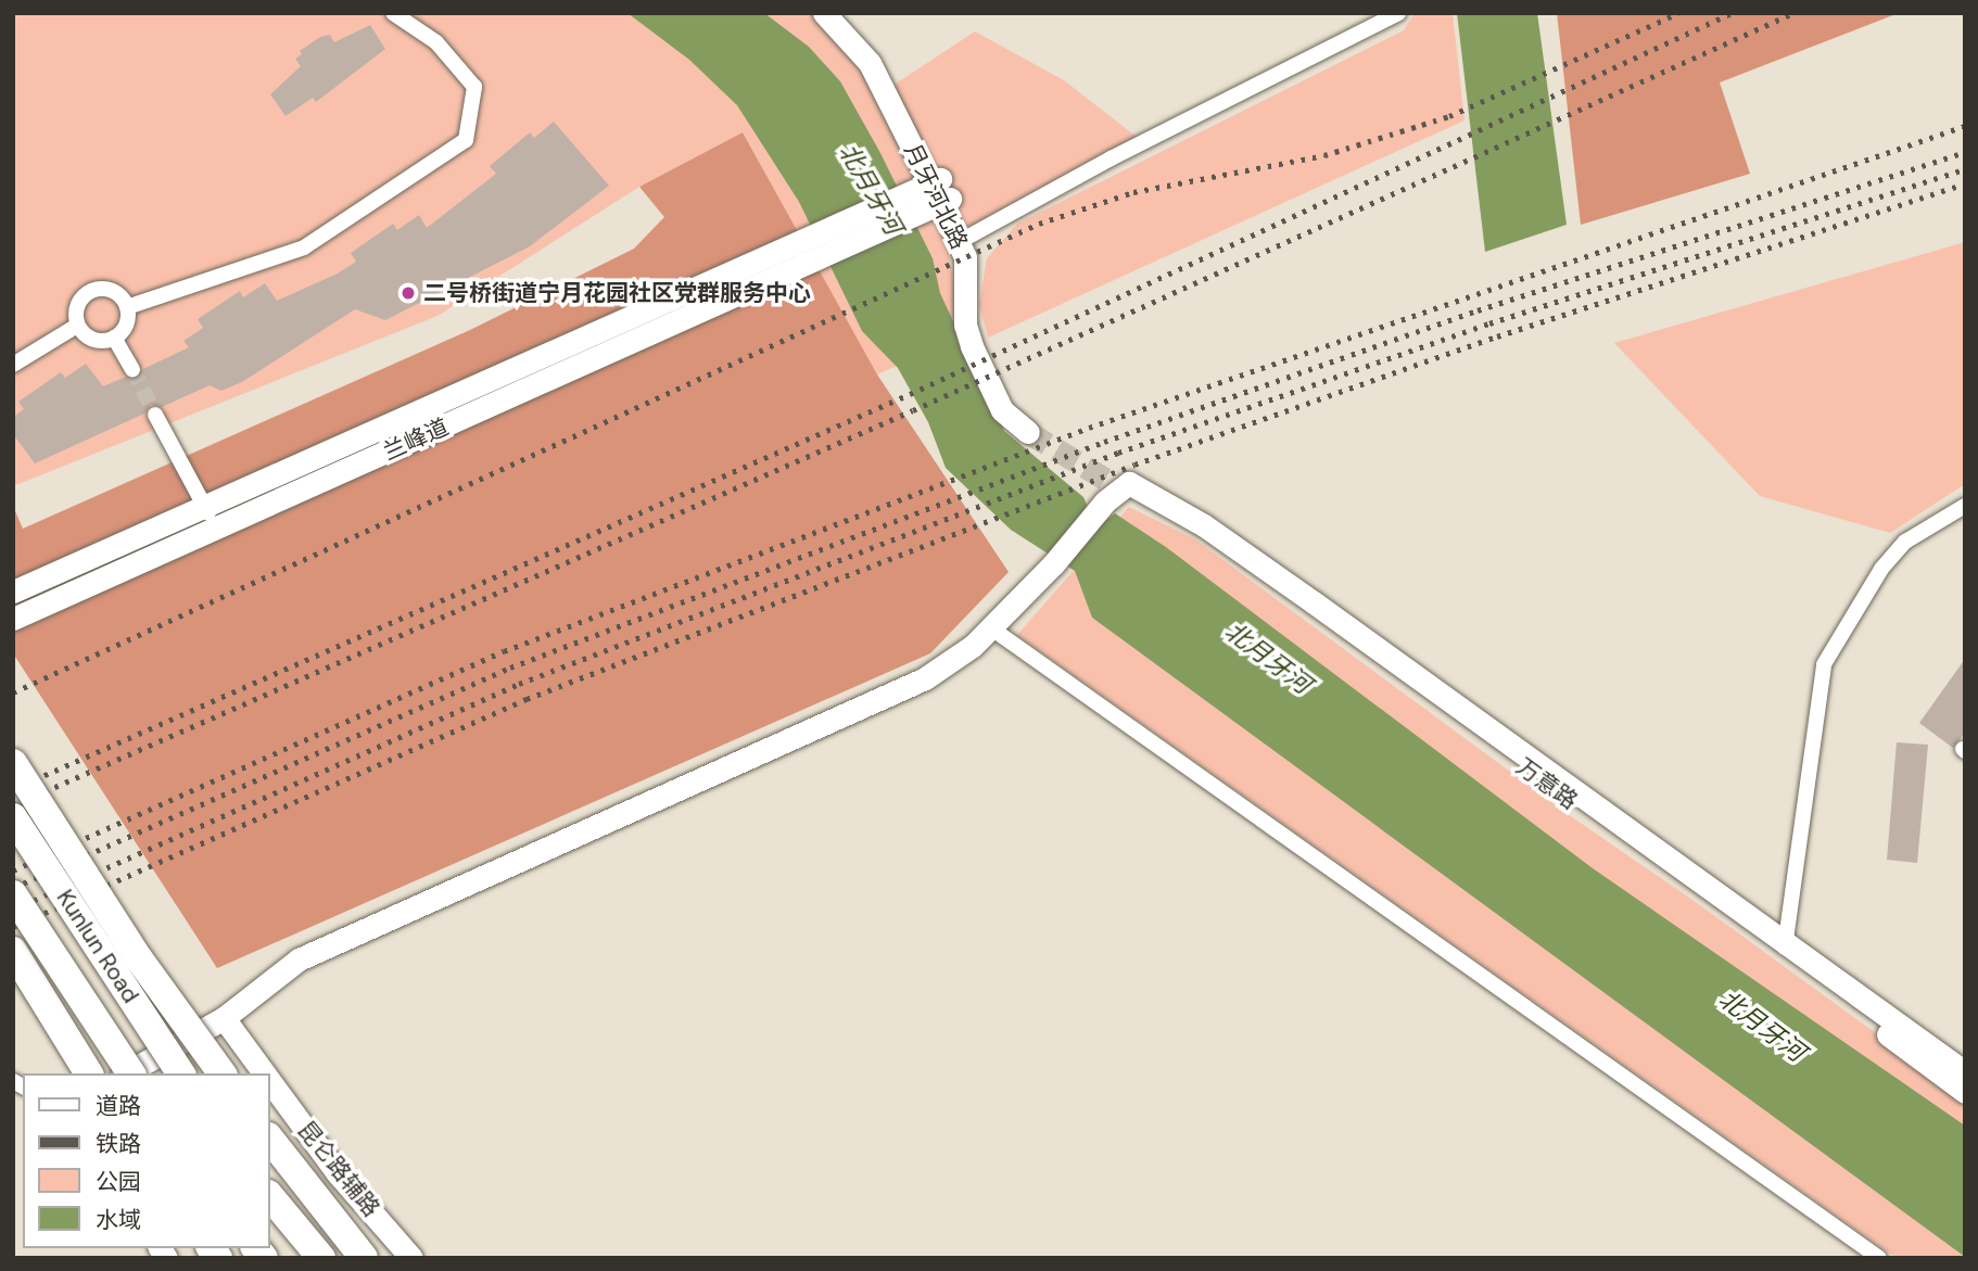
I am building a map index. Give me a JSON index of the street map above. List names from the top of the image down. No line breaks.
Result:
{"streets":{"highway":["Kunlun Road"],"street":["月牙河北路","兰峰道","万意路","昆仑路辅路"]},"crossings":[["月牙河北路","兰峰道"]],"water":["北月牙河"],"places":["二号桥街道宁月花园社区党群服务中心"],"legend":["道路","铁路","公园","水域"]}
